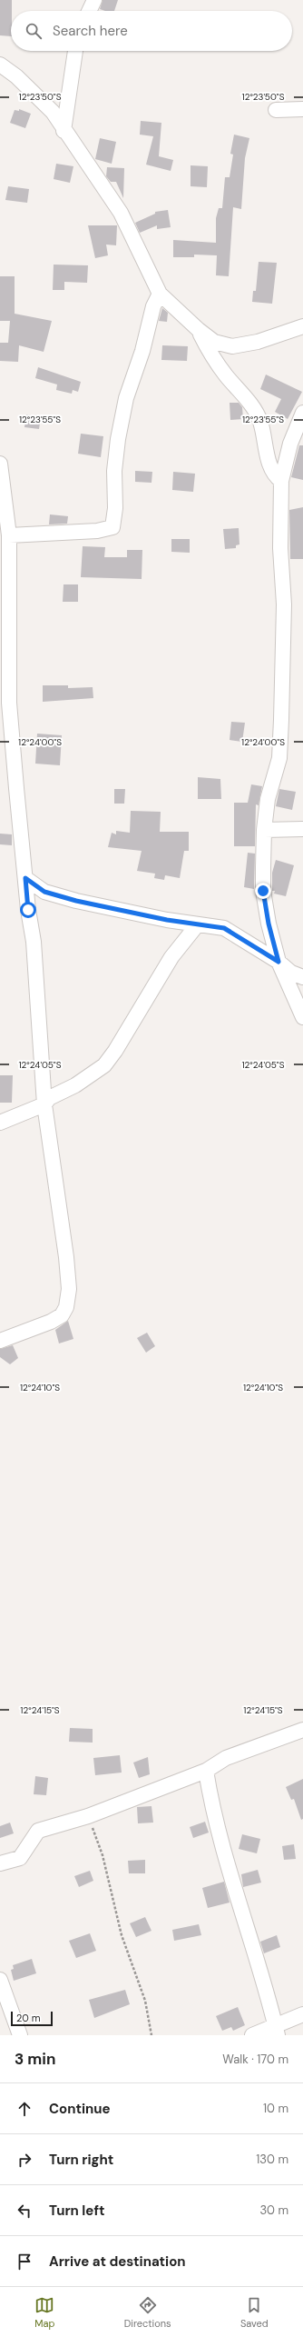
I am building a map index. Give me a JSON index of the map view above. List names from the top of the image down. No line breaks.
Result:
{"scale_bar":"20 m","page":{"search":"Search here","scale":"20 m","heading":["3 min","Walk · 170 m"],"list":[["Continue","10 m"],["Turn right","130 m"],["Turn left","30 m"],"Arrive at destination"],"nav":["Map","Directions","Saved"]},"coordinates":["12°23'50\"S","12°23'55\"S","12°24'00\"S","12°24'05\"S","12°24'10\"S","12°24'15\"S"]}
